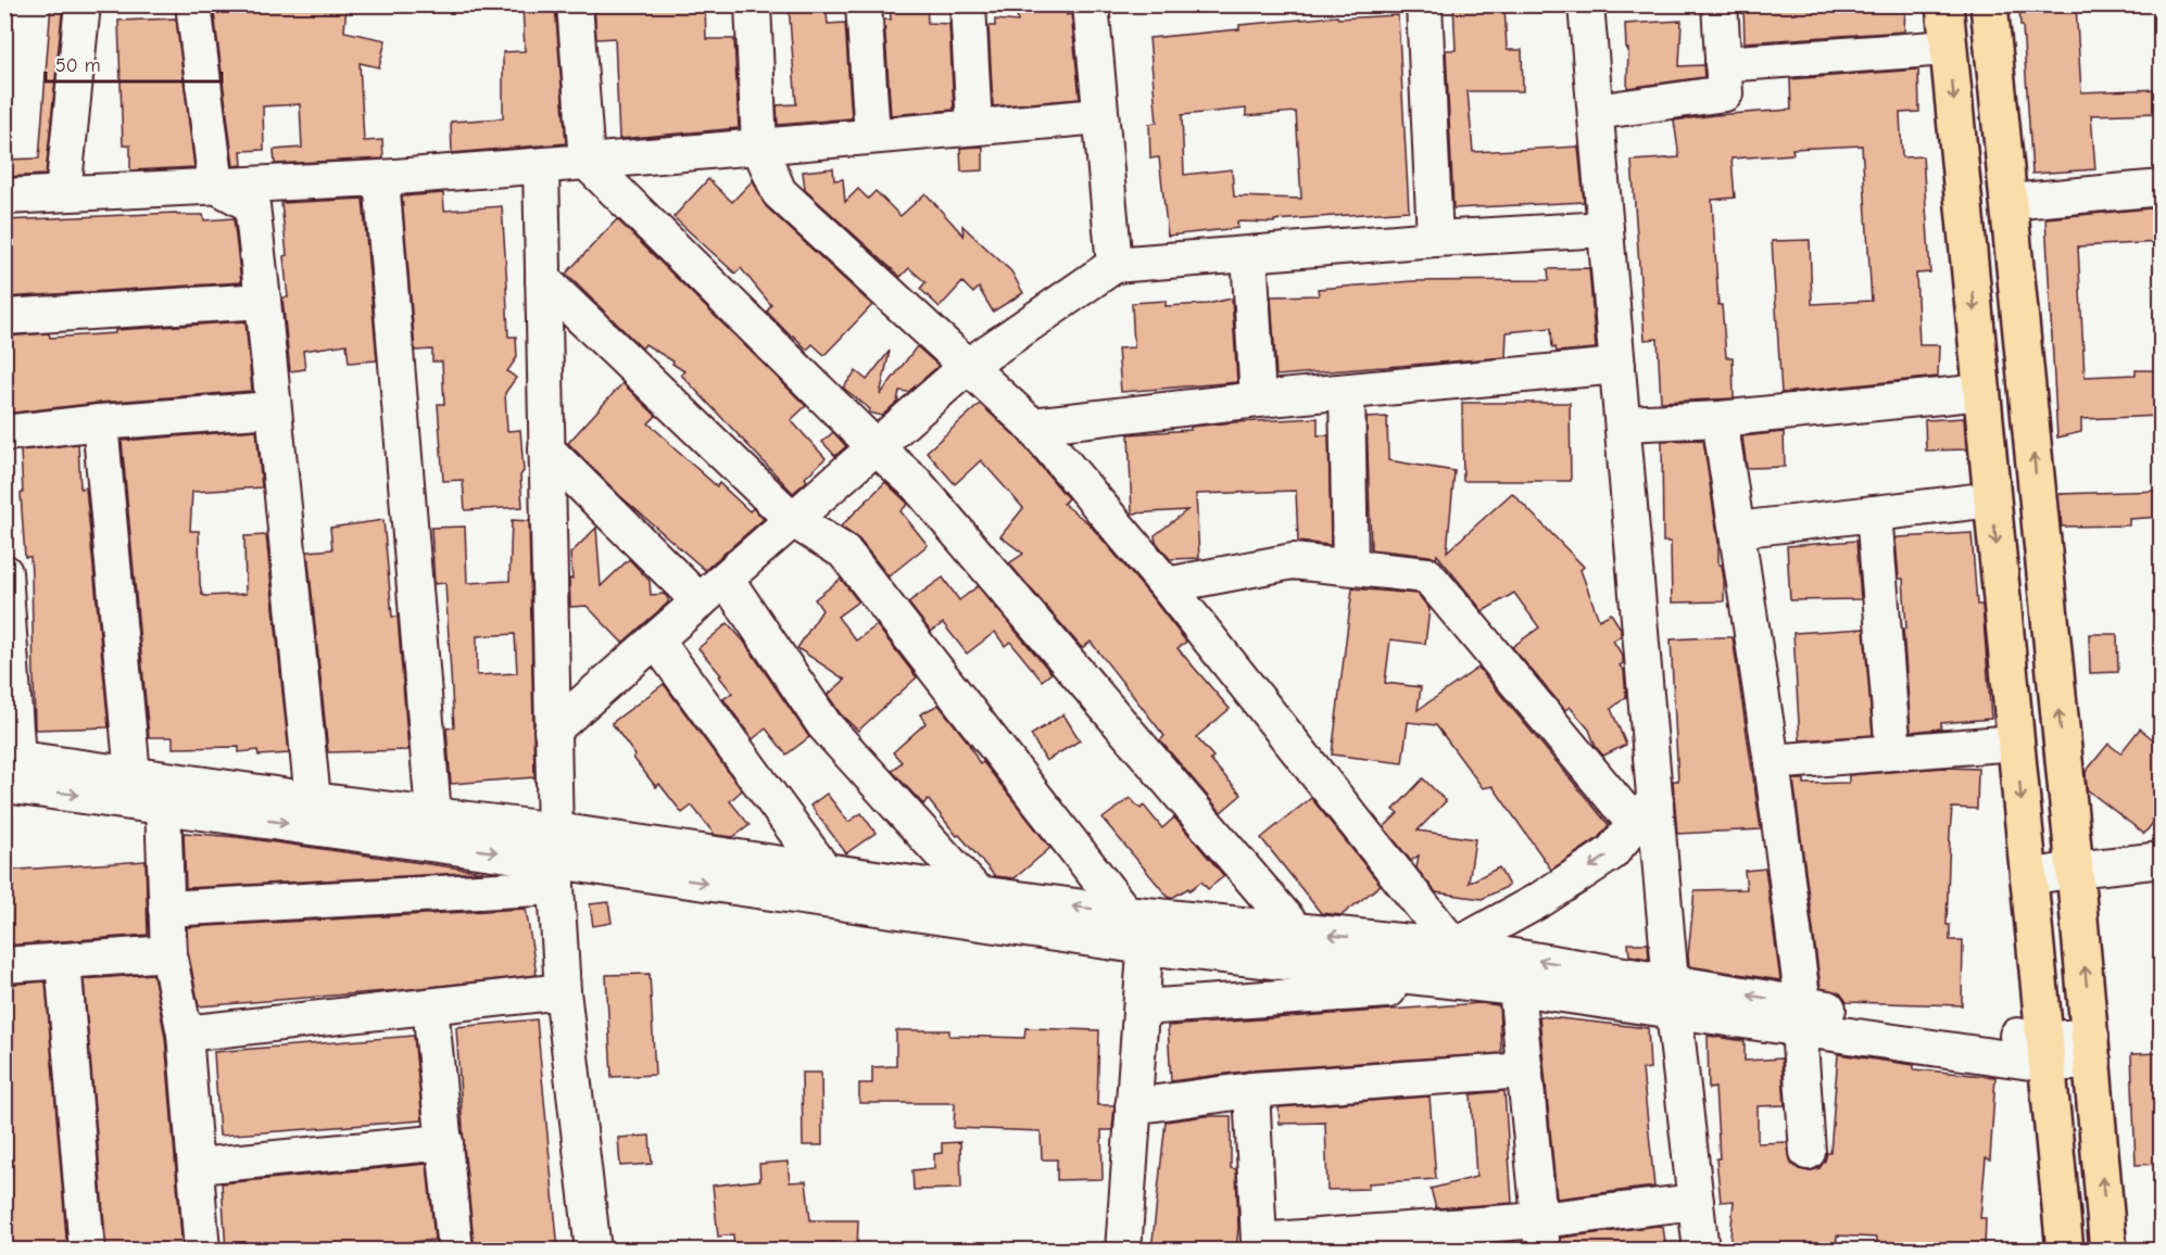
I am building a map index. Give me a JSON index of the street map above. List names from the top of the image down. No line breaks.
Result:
{"scale_bar":"50 m"}
